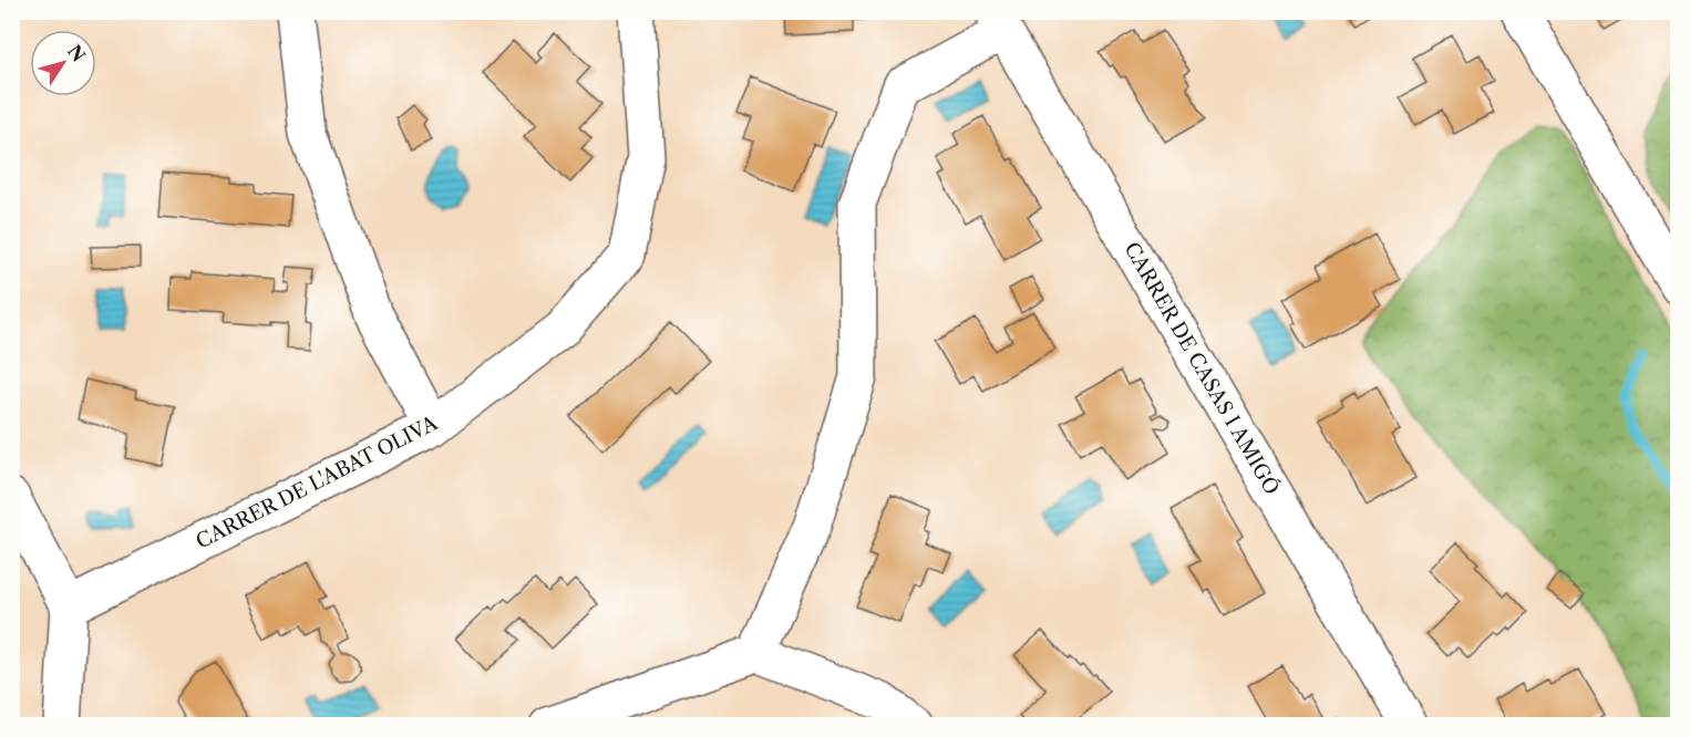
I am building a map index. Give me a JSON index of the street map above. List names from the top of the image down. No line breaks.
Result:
{"streets":{"street":["CARRER DE CASAS I AMIGÓ","CARRER DE L'ABAT OLIVA"]},"north":"top right"}
